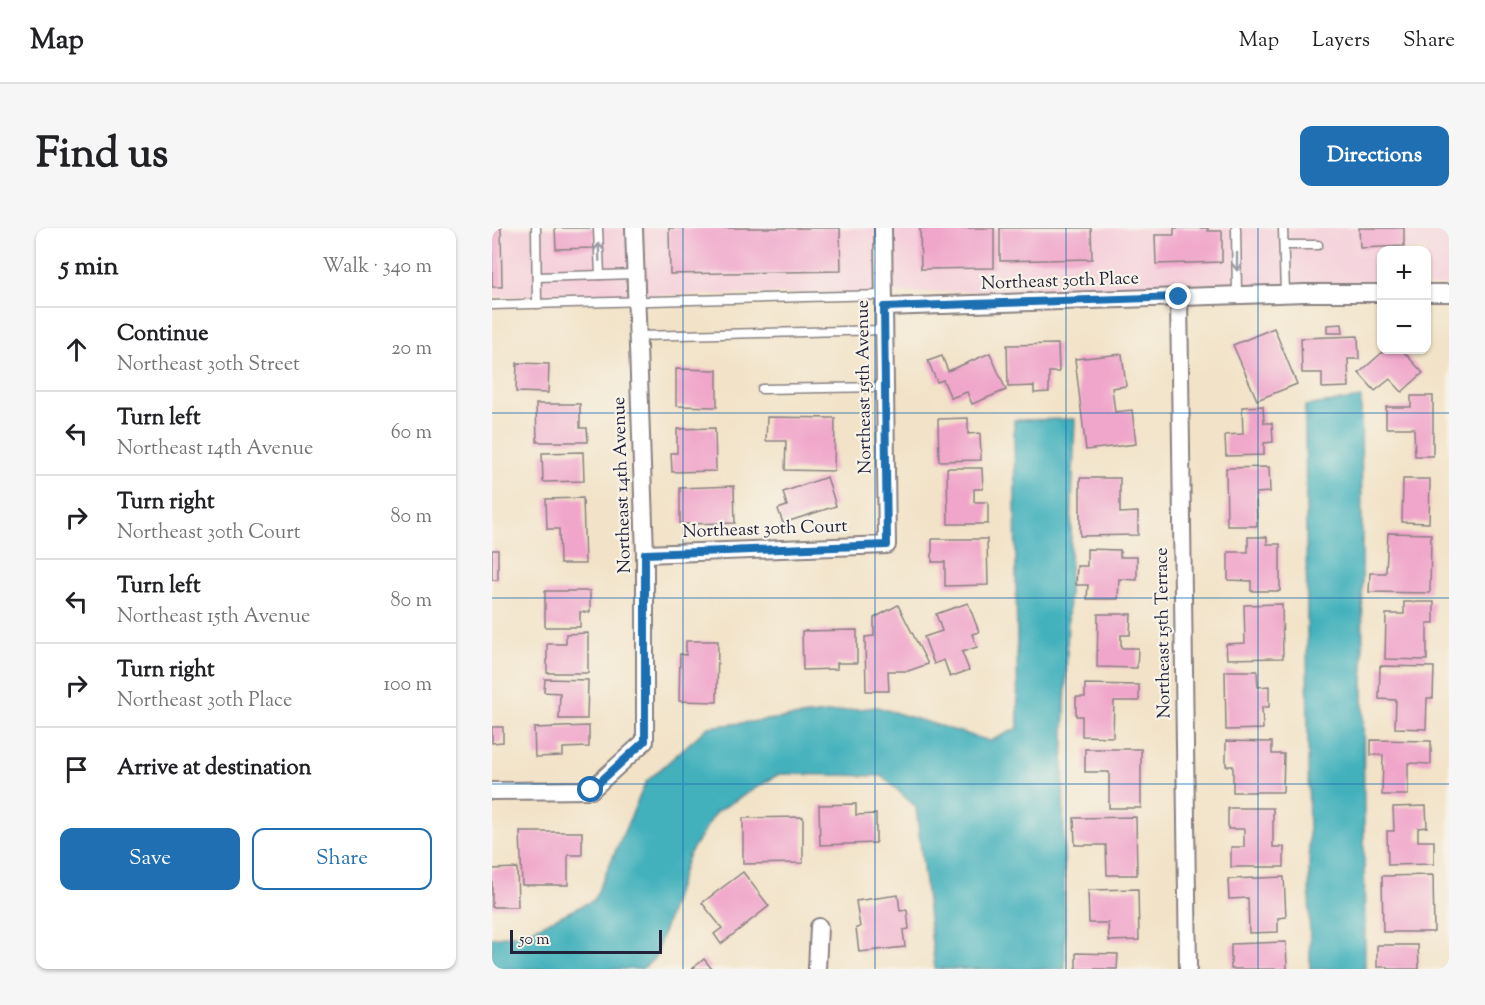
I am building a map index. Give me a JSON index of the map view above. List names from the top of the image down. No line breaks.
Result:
{"streets":{"street":["Northeast 30th Place","Northeast 15th Avenue","Northeast 14th Avenue","Northeast 30th Court","Northeast 15th Terrace"]},"crossings":[["Northeast 30th Place","Northeast 15th Avenue"],["Northeast 30th Place","Northeast 15th Terrace"],["Northeast 15th Avenue","Northeast 30th Court"],["Northeast 14th Avenue","Northeast 30th Court"]],"scale_bar":"50 m","page":{"header":"Map","nav":["Map","Layers","Share"],"title":"Find us","buttons":["Directions",["Save","Share"]],"heading":["5 min","Walk · 340 m"],"map_buttons":["+","−"],"list":[["Continue","Northeast 30th Street","20 m"],["Turn left","Northeast 14th Avenue","60 m"],["Turn right","Northeast 30th Court","80 m"],["Turn left","Northeast 15th Avenue","80 m"],["Turn right","Northeast 30th Place","100 m"],"Arrive at destination"],"scale":"50 m"}}
